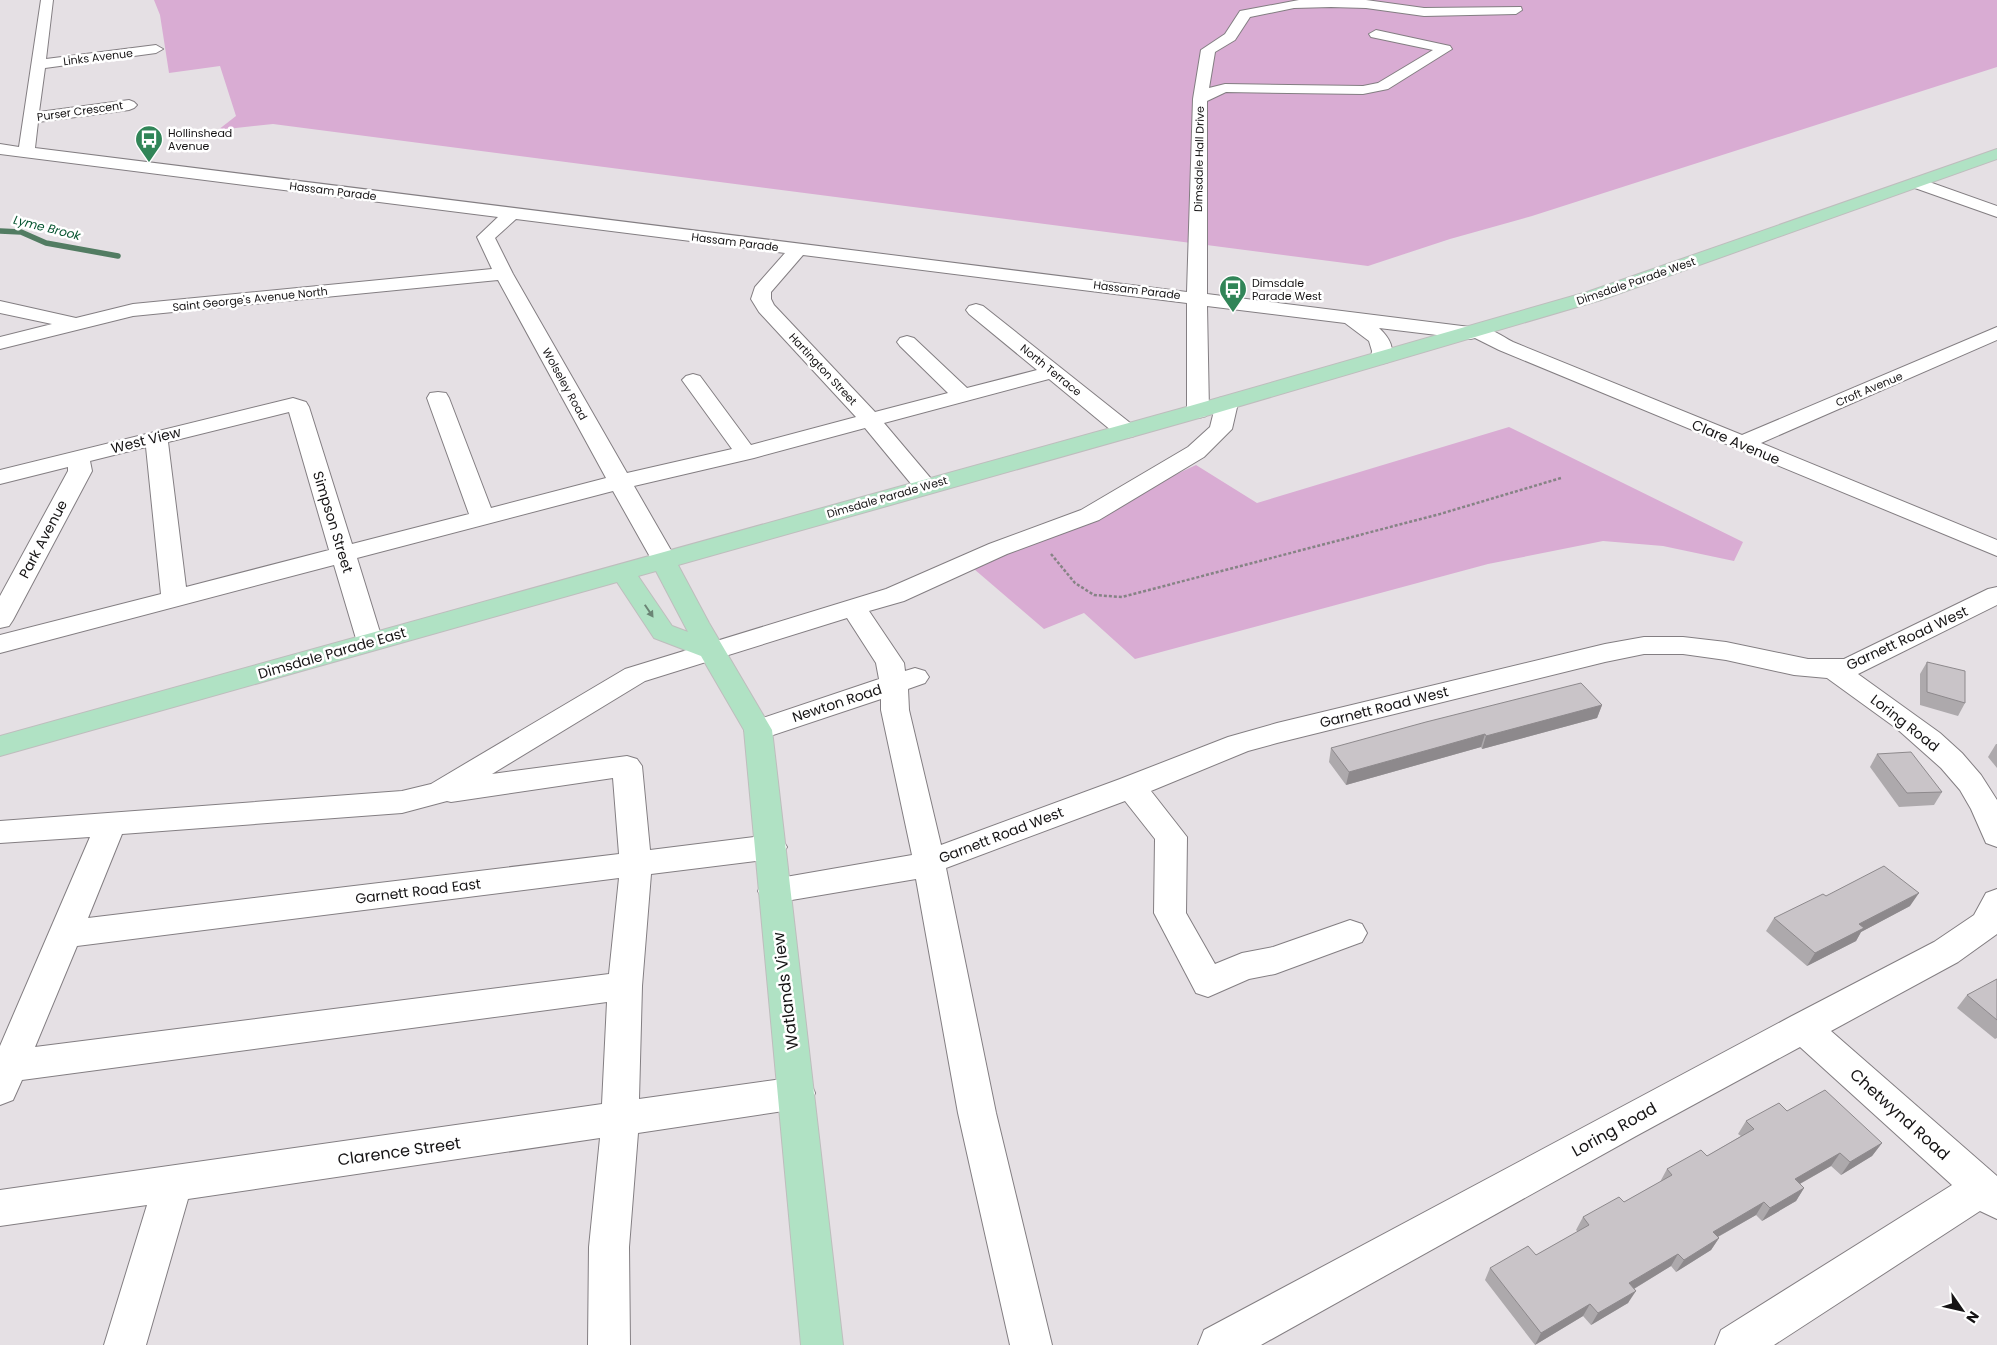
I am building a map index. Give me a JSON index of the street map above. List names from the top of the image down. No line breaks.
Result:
{"streets":{"main road":["Dimsdale Parade West","Dimsdale Parade East","Watlands View"],"street":["Links Avenue","Purser Crescent","Dimsdale Hall Drive","Hassam Parade","Saint George's Avenue North","Hartington Street","North Terrace","Wolseley Road","Croft Avenue","West View","Clare Avenue","Simpson Street","Park Avenue","Garnett Road West","Newton Road","Loring Road","Garnett Road East","Chetwynd Road","Clarence Street"]},"crossings":[["Dimsdale Hall Drive","Hassam Parade"],["Dimsdale Hall Drive","Dimsdale Parade West"],["Hassam Parade","Dimsdale Parade West"],["Hassam Parade","Hartington Street"],["Hassam Parade","Wolseley Road"],["Hassam Parade","Clare Avenue"],["Dimsdale Parade West","Hartington Street"],["Dimsdale Parade West","North Terrace"],["Dimsdale Parade West","Wolseley Road"],["Dimsdale Parade West","Clare Avenue"],["Dimsdale Parade West","Dimsdale Parade East"],["Dimsdale Parade West","Watlands View"],["Saint George's Avenue North","Wolseley Road"],["Wolseley Road","Dimsdale Parade East"],["Wolseley Road","Watlands View"],["Croft Avenue","Clare Avenue"],["West View","Simpson Street"],["West View","Park Avenue"],["Simpson Street","Dimsdale Parade East"],["Garnett Road West","Loring Road"],["Garnett Road West","Watlands View"],["Dimsdale Parade East","Watlands View"],["Newton Road","Watlands View"],["Loring Road","Chetwynd Road"],["Garnett Road East","Watlands View"],["Watlands View","Clarence Street"]],"water":["Lyme Brook"],"places":{"bus stop":["Hollinshead Avenue","Dimsdale Parade West"]},"north":"bottom right"}
